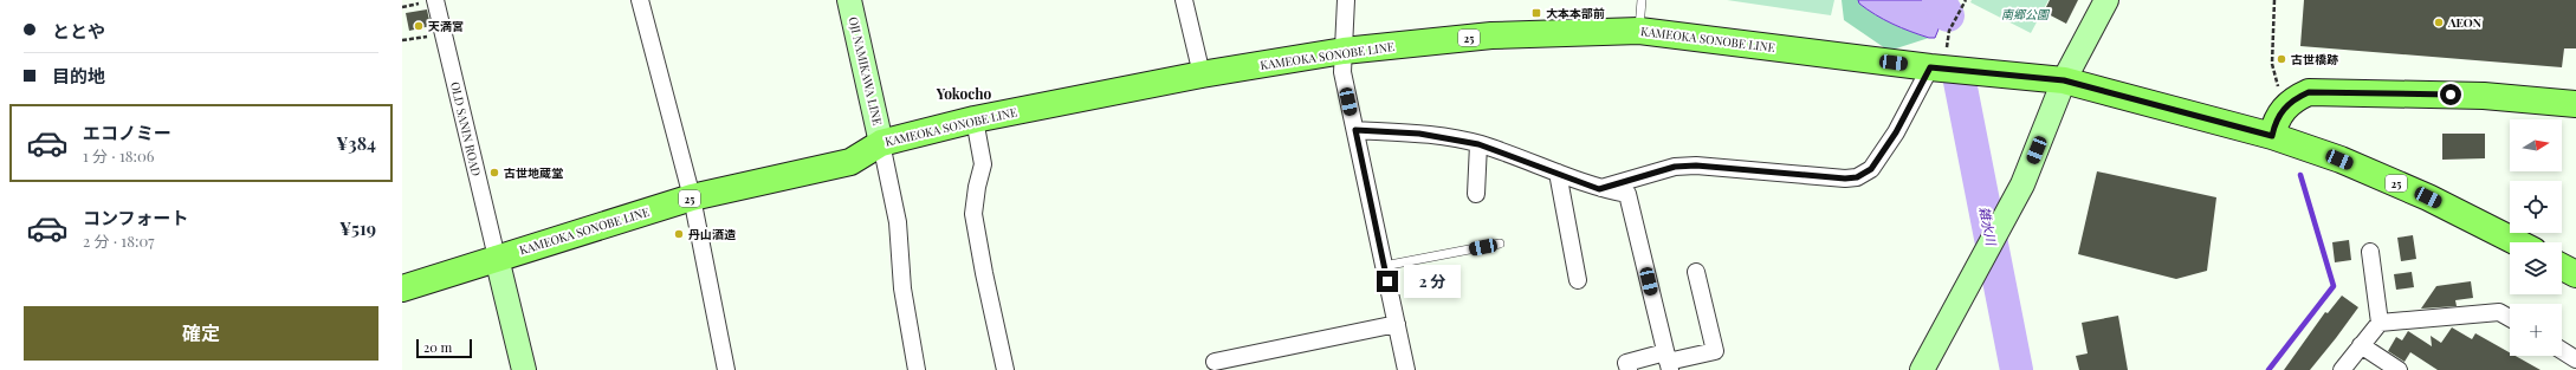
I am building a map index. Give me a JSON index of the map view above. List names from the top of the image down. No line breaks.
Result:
{"streets":{"main road":["25","KAMEOKA SONOBE LINE"],"street":["OJI NAMIKAWA LINE","OLD SANIN ROAD"]},"crossings":[["KAMEOKA SONOBE LINE","OJI NAMIKAWA LINE"],["KAMEOKA SONOBE LINE","OLD SANIN ROAD"]],"districts":["Yokocho"],"water":["雑水川"],"parks":["南郷公園"],"places":{"transit":["大本本部前"],"other":["AEON","天満宮","古世橋跡","古世地蔵堂","丹山酒造"]},"scale_bar":"20 m","north":"right","page":{"banner":["ととや","目的地"],"list":[{"name":"エコノミー","note":"1 分 · 18:06","value":"¥384"},{"name":"コンフォート","note":"2 分 · 18:07","value":"¥519"}],"map_buttons":"+","bubble":"2 分","buttons":"確定","scale":"20 m"}}
